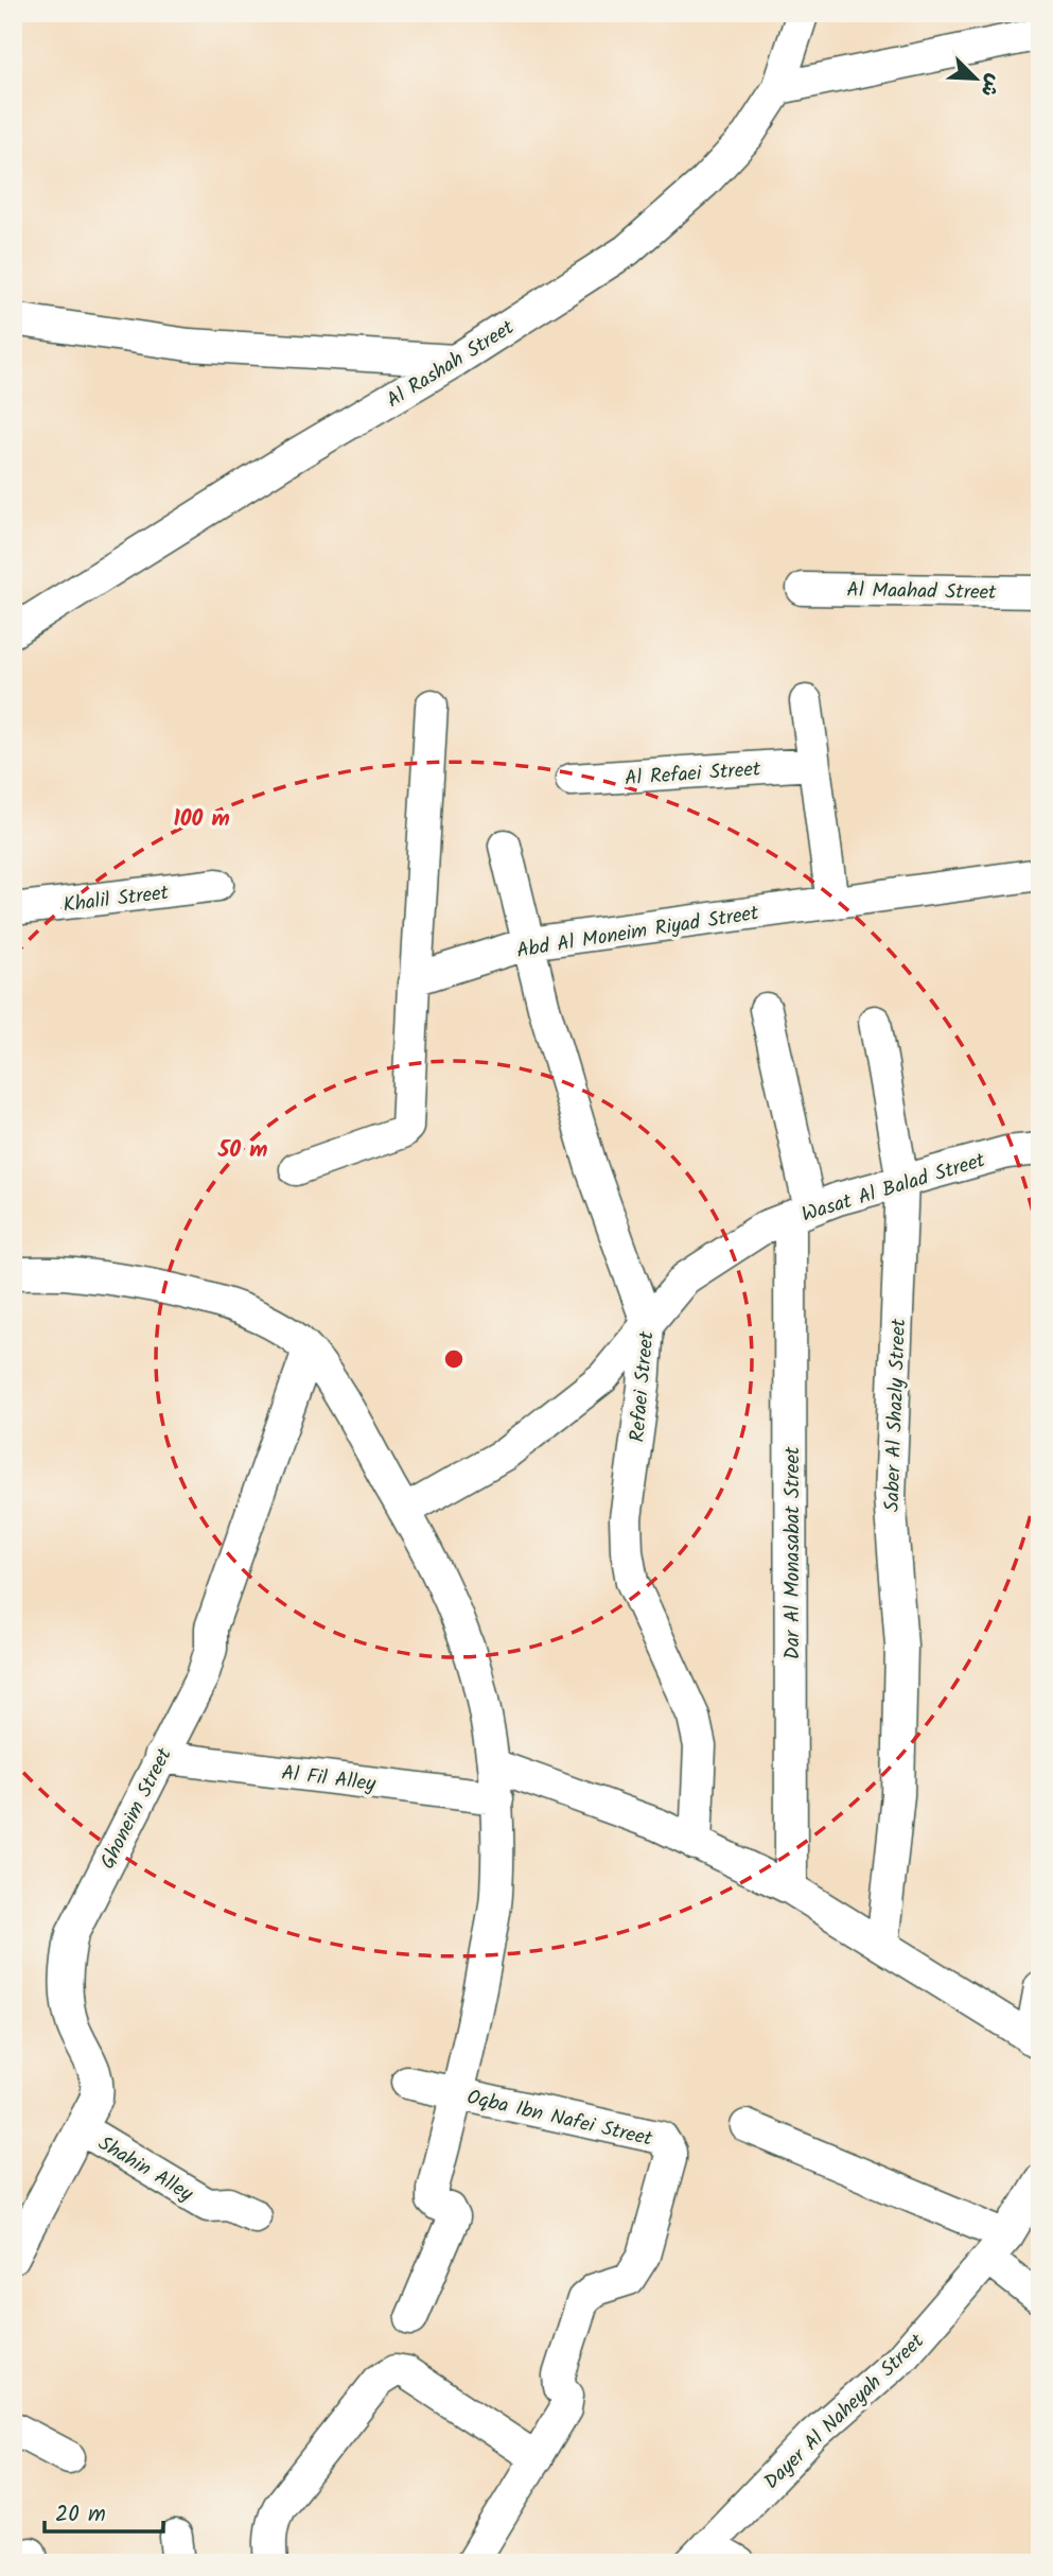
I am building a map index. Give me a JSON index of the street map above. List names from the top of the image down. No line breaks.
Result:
{"streets":{"street":["Al Rashah Street","Al Maahad Street","Al Refaei Street","Khalil Street","Abd Al Moneim Riyad Street","Wasat Al Balad Street","Refaei Street","Saber Al Shazly Street","Dar Al Monasabat Street","Al Fil Alley","Ghoneim Street","Oqba Ibn Nafei Street","Shahin Alley","Dayer Al Naheyah Street"]},"crossings":[["Abd Al Moneim Riyad Street","Refaei Street"],["Wasat Al Balad Street","Refaei Street"],["Wasat Al Balad Street","Saber Al Shazly Street"],["Wasat Al Balad Street","Dar Al Monasabat Street"],["Al Fil Alley","Ghoneim Street"],["Ghoneim Street","Shahin Alley"]],"scale_bar":"20 m","north":"bottom right","rings":["100 m","50 m"]}
